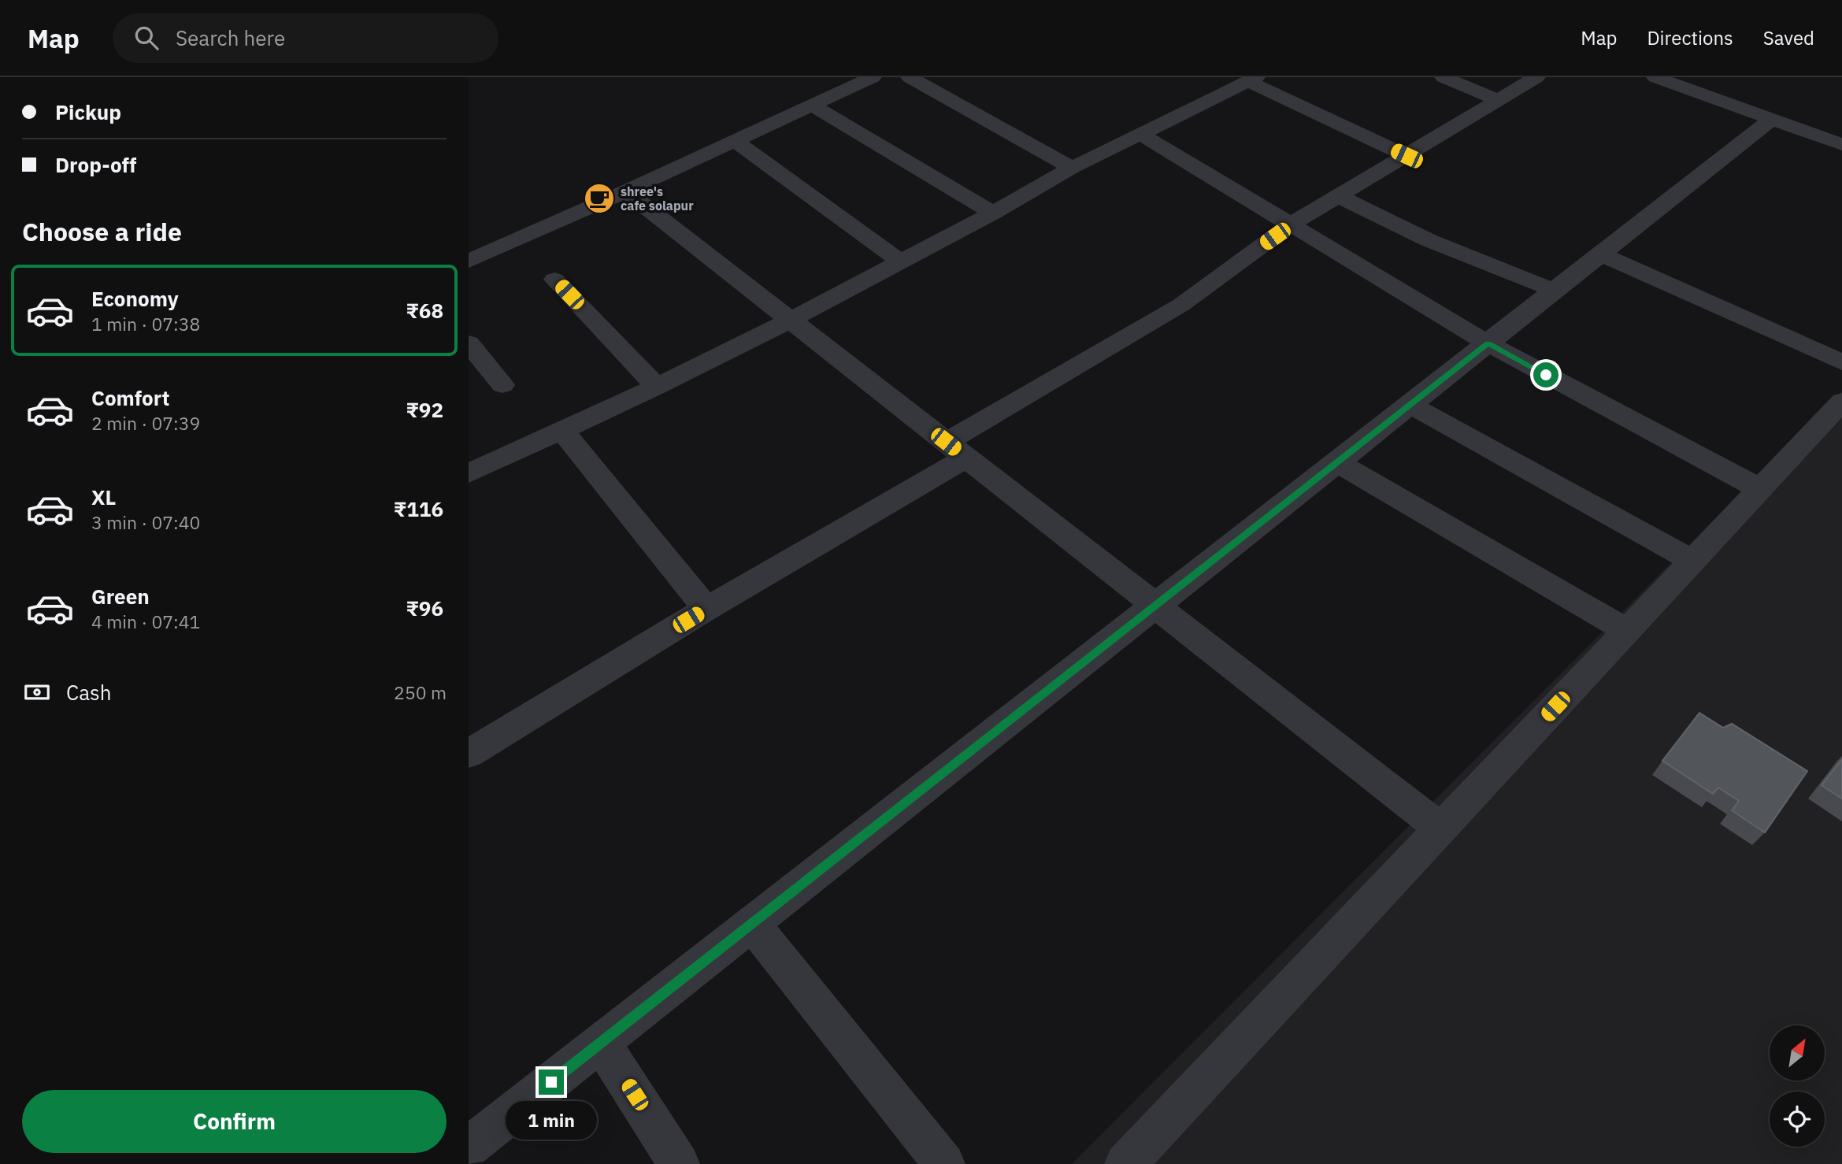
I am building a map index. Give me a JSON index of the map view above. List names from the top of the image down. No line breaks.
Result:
{"places":{"cafe":["shree's cafe solapur"]},"north":"top right","page":{"header":"Map","search":"Search here","nav":["Map","Directions","Saved"],"banner":["Pickup","Drop-off"],"heading":"Choose a ride","list":[{"name":"Economy","note":"1 min · 07:38","value":"₹68"},{"name":"Comfort","note":"2 min · 07:39","value":"₹92"},{"name":"XL","note":"3 min · 07:40","value":"₹116"},{"name":"Green","note":"4 min · 07:41","value":"₹96"}],"pay":["Cash","250 m"],"buttons":"Confirm","bubble":"1 min"}}
